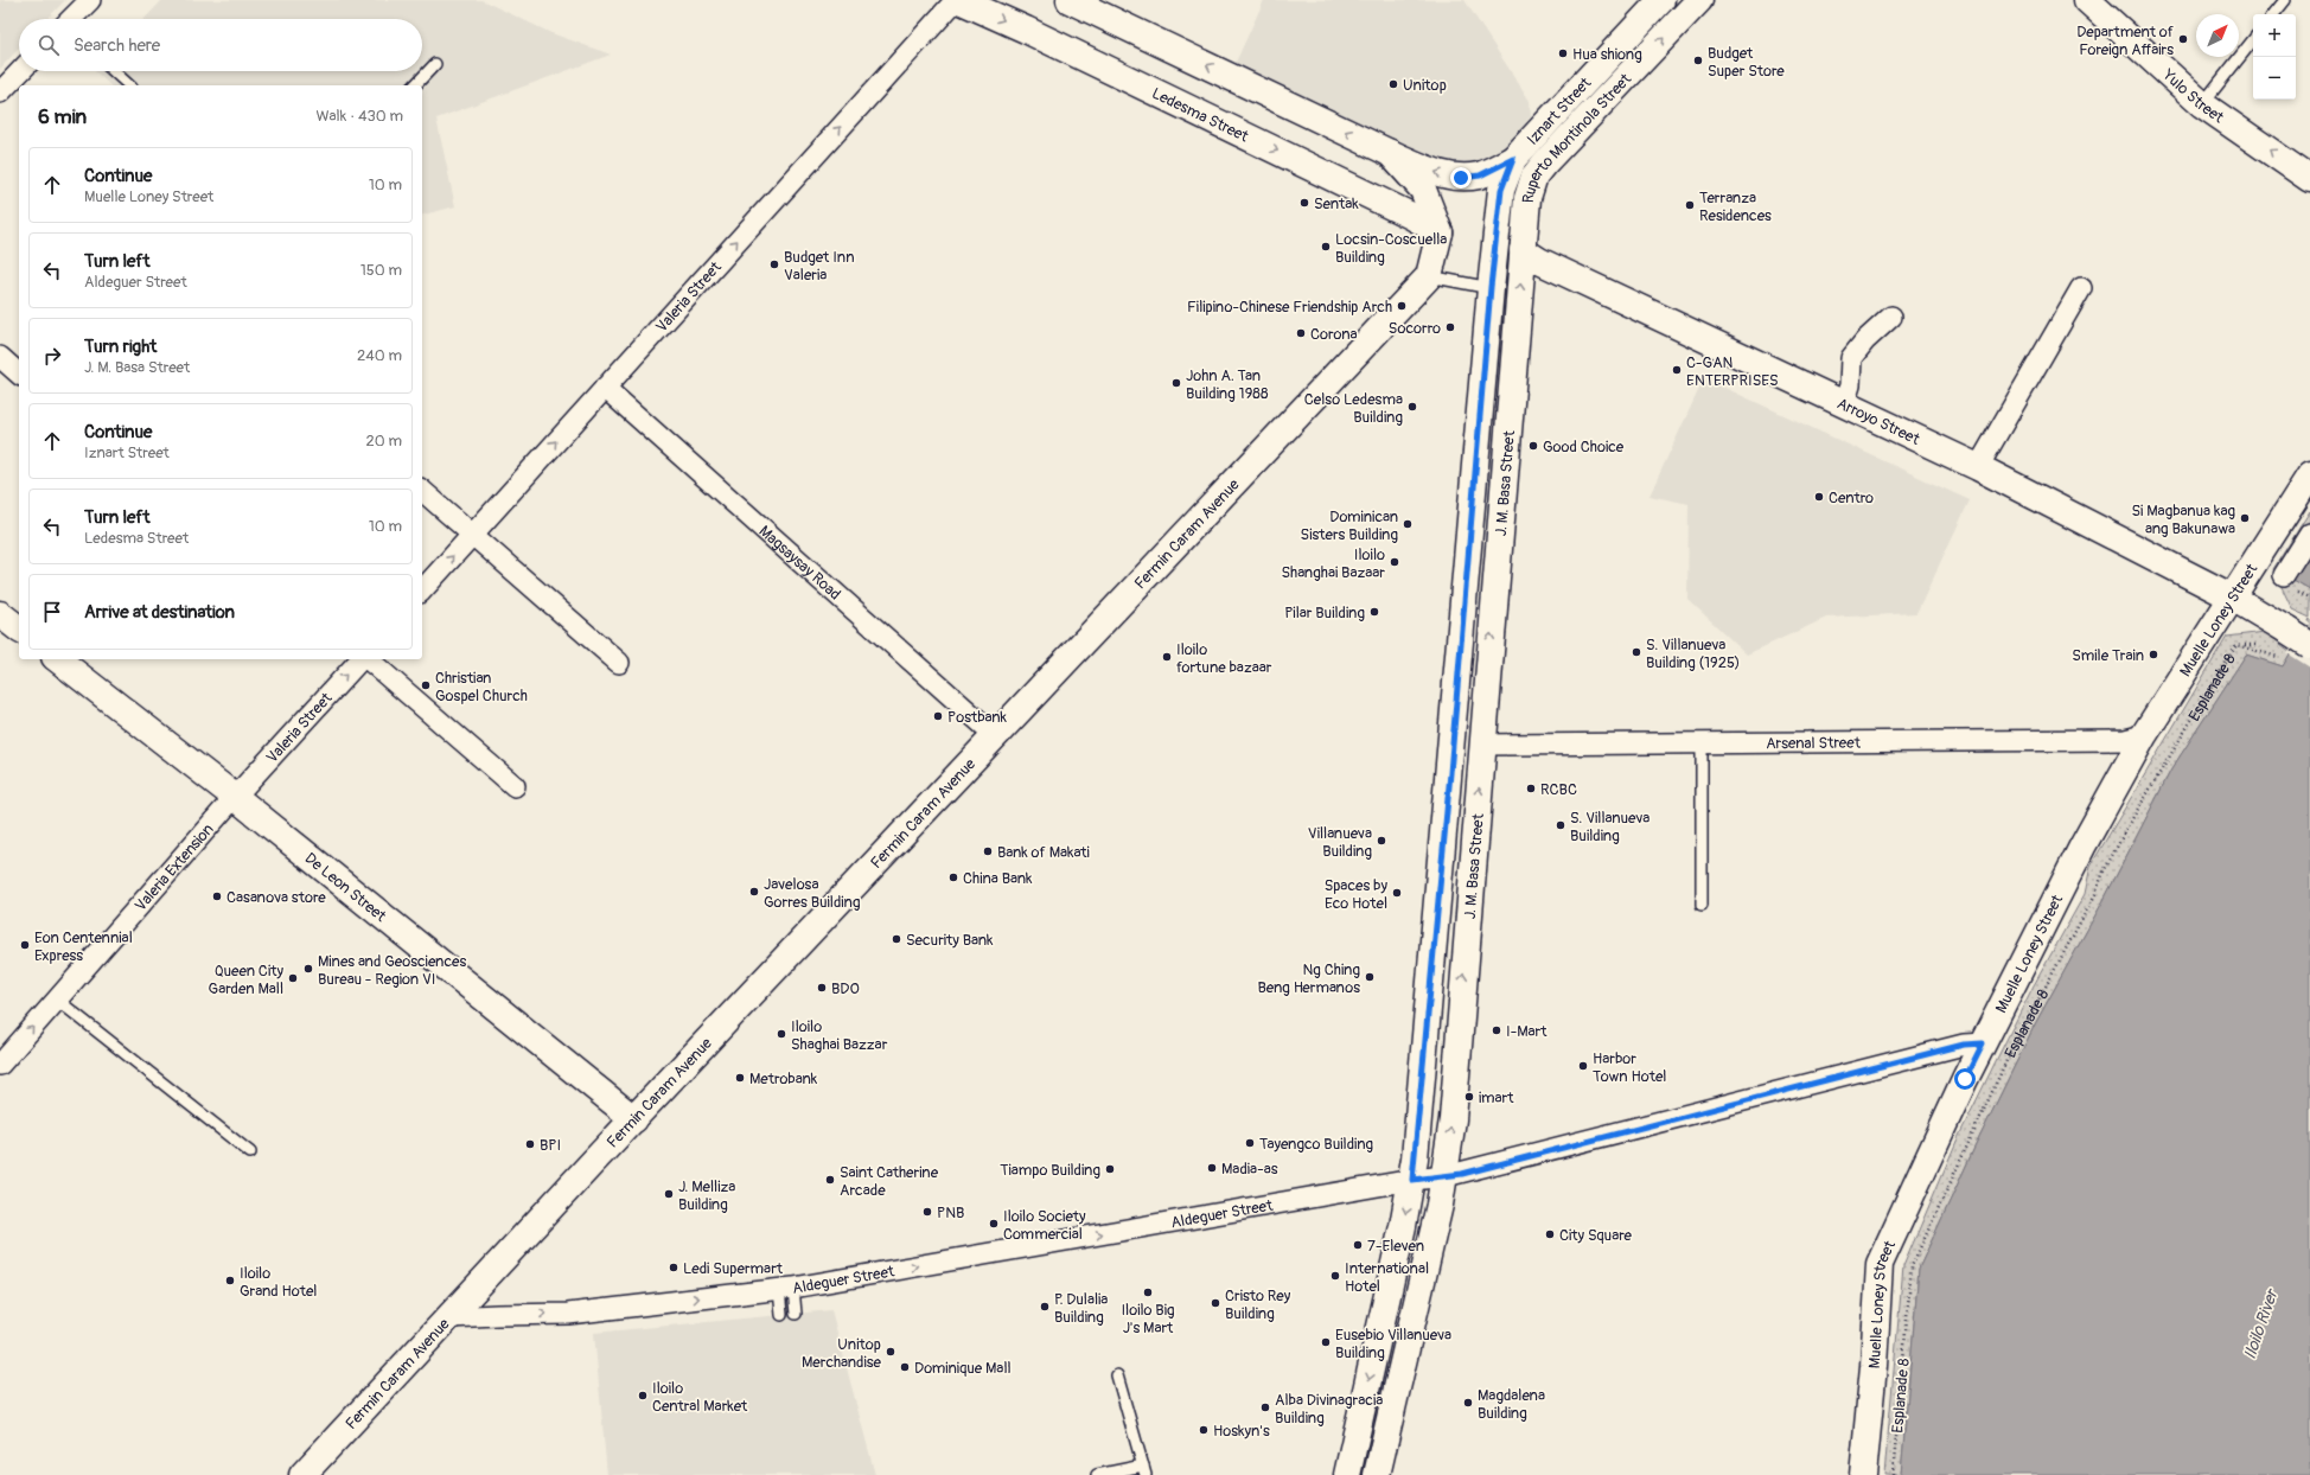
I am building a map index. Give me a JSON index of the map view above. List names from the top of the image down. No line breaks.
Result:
{"streets":{"main road":["Yulo Street","Iznart Street","Ledesma Street","Ruperto Montinola Street","Arroyo Street","J. M. Basa Street","Fermin Caram Avenue","Muelle Loney Street","De Leon Street"],"street":["Valeria Street","Magsaysay Road","Arsenal Street","Valeria Extension","Aldeguer Street"],"path":["Esplanade 8"]},"crossings":[["Iznart Street","J. M. Basa Street"],["Ledesma Street","Valeria Street"],["Ledesma Street","Fermin Caram Avenue"],["Ruperto Montinola Street","Arroyo Street"],["Ruperto Montinola Street","J. M. Basa Street"],["Valeria Street","Magsaysay Road"],["Valeria Street","Valeria Extension"],["Valeria Street","De Leon Street"],["Arroyo Street","J. M. Basa Street"],["Arroyo Street","Muelle Loney Street"],["J. M. Basa Street","Arsenal Street"],["J. M. Basa Street","Aldeguer Street"],["Fermin Caram Avenue","Magsaysay Road"],["Fermin Caram Avenue","De Leon Street"],["Fermin Caram Avenue","Aldeguer Street"],["Muelle Loney Street","Arsenal Street"],["Muelle Loney Street","Aldeguer Street"],["Valeria Extension","De Leon Street"]],"one_way":["Yulo Street","Ruperto Montinola Street","Valeria Street","Aldeguer Street"],"water":["Iloilo River"],"places":["Department of Foreign Affairs","Hua shiong","Budget Super Store","Unitop","Sentak","Terranza Residences","Locsin-Coscuella Building","Budget Inn Valeria","Filipino-Chinese Friendship Arch","Socorro","Corona","C-GAN ENTERPRISES","John A. Tan Building 1988","Celso Ledesma Building","Good Choice","Centro","Si Magbanua kag ang Bakunawa","Dominican Sisters Building","Iloilo Shanghai Bazaar","Pilar Building","S. Villanueva Building (1925)","Smile Train","Iloilo fortune bazaar","Christian Gospel Church","Postbank","RCBC","S. Villanueva Building","Villanueva Building","Bank of Makati","China Bank","Javelosa Gorres Building","Spaces by Eco Hotel","Casanova store","Security Bank","Eon Centennial Express","Mines and Geosciences Bureau - Region VI","Ng Ching Beng Hermanos","Queen City Garden Mall","BDO","I-Mart","Iloilo Shaghai Bazzar","Harbor Town Hotel","Metrobank","imart","Tayengco Building","BPI","Madia-as","Tiampo Building","Saint Catherine Arcade","J. Melliza Building","PNB","Iloilo Society Commercial","City Square","7-Eleven","Ledi Supermart","International Hotel","Iloilo Grand Hotel","Iloilo Big J's Mart","Cristo Rey Building","P. Dulalia Building","Eusebio Villanueva Building","Unitop Merchandise","Dominique Mall","Iloilo Central Market","Magdalena Building","Alba Divinagracia Building","Hoskyn's"],"north":"top right","page":{"map_buttons":["+","−"],"search":"Search here","heading":["6 min","Walk · 430 m"],"list":[["Continue","Muelle Loney Street","10 m"],["Turn left","Aldeguer Street","150 m"],["Turn right","J. M. Basa Street","240 m"],["Continue","Iznart Street","20 m"],["Turn left","Ledesma Street","10 m"],"Arrive at destination"]}}
